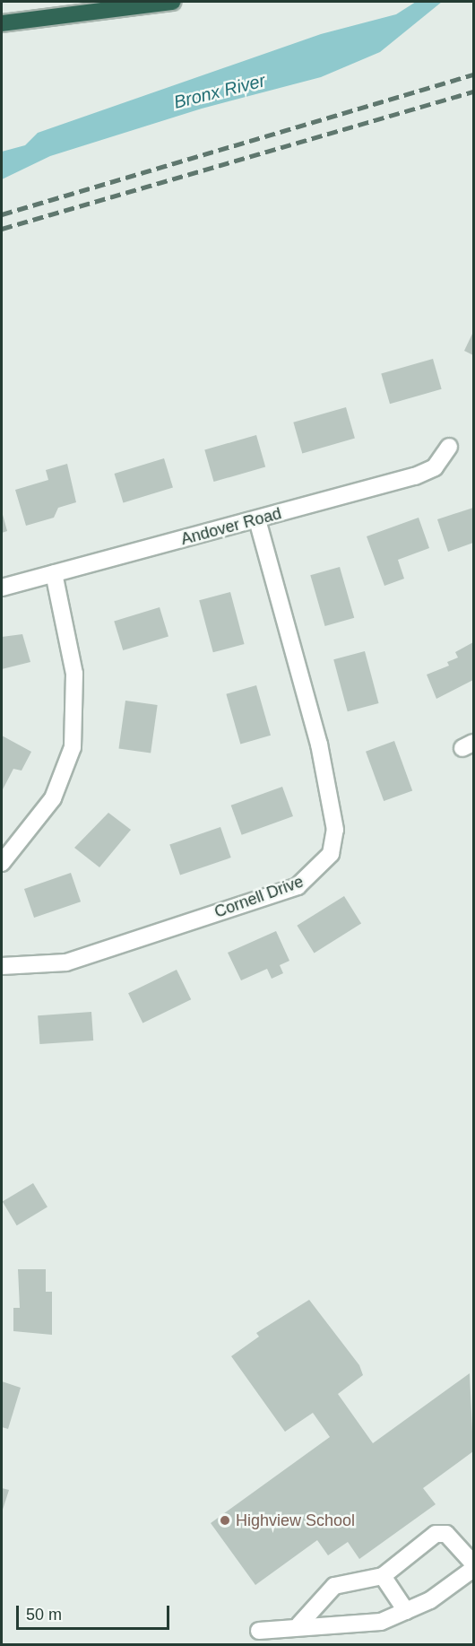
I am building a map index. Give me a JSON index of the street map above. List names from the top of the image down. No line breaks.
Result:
{"streets":{"street":["Andover Road","Cornell Drive"]},"crossings":[["Andover Road","Cornell Drive"]],"water":["Bronx River"],"places":["Highview School"],"scale_bar":"50 m"}
